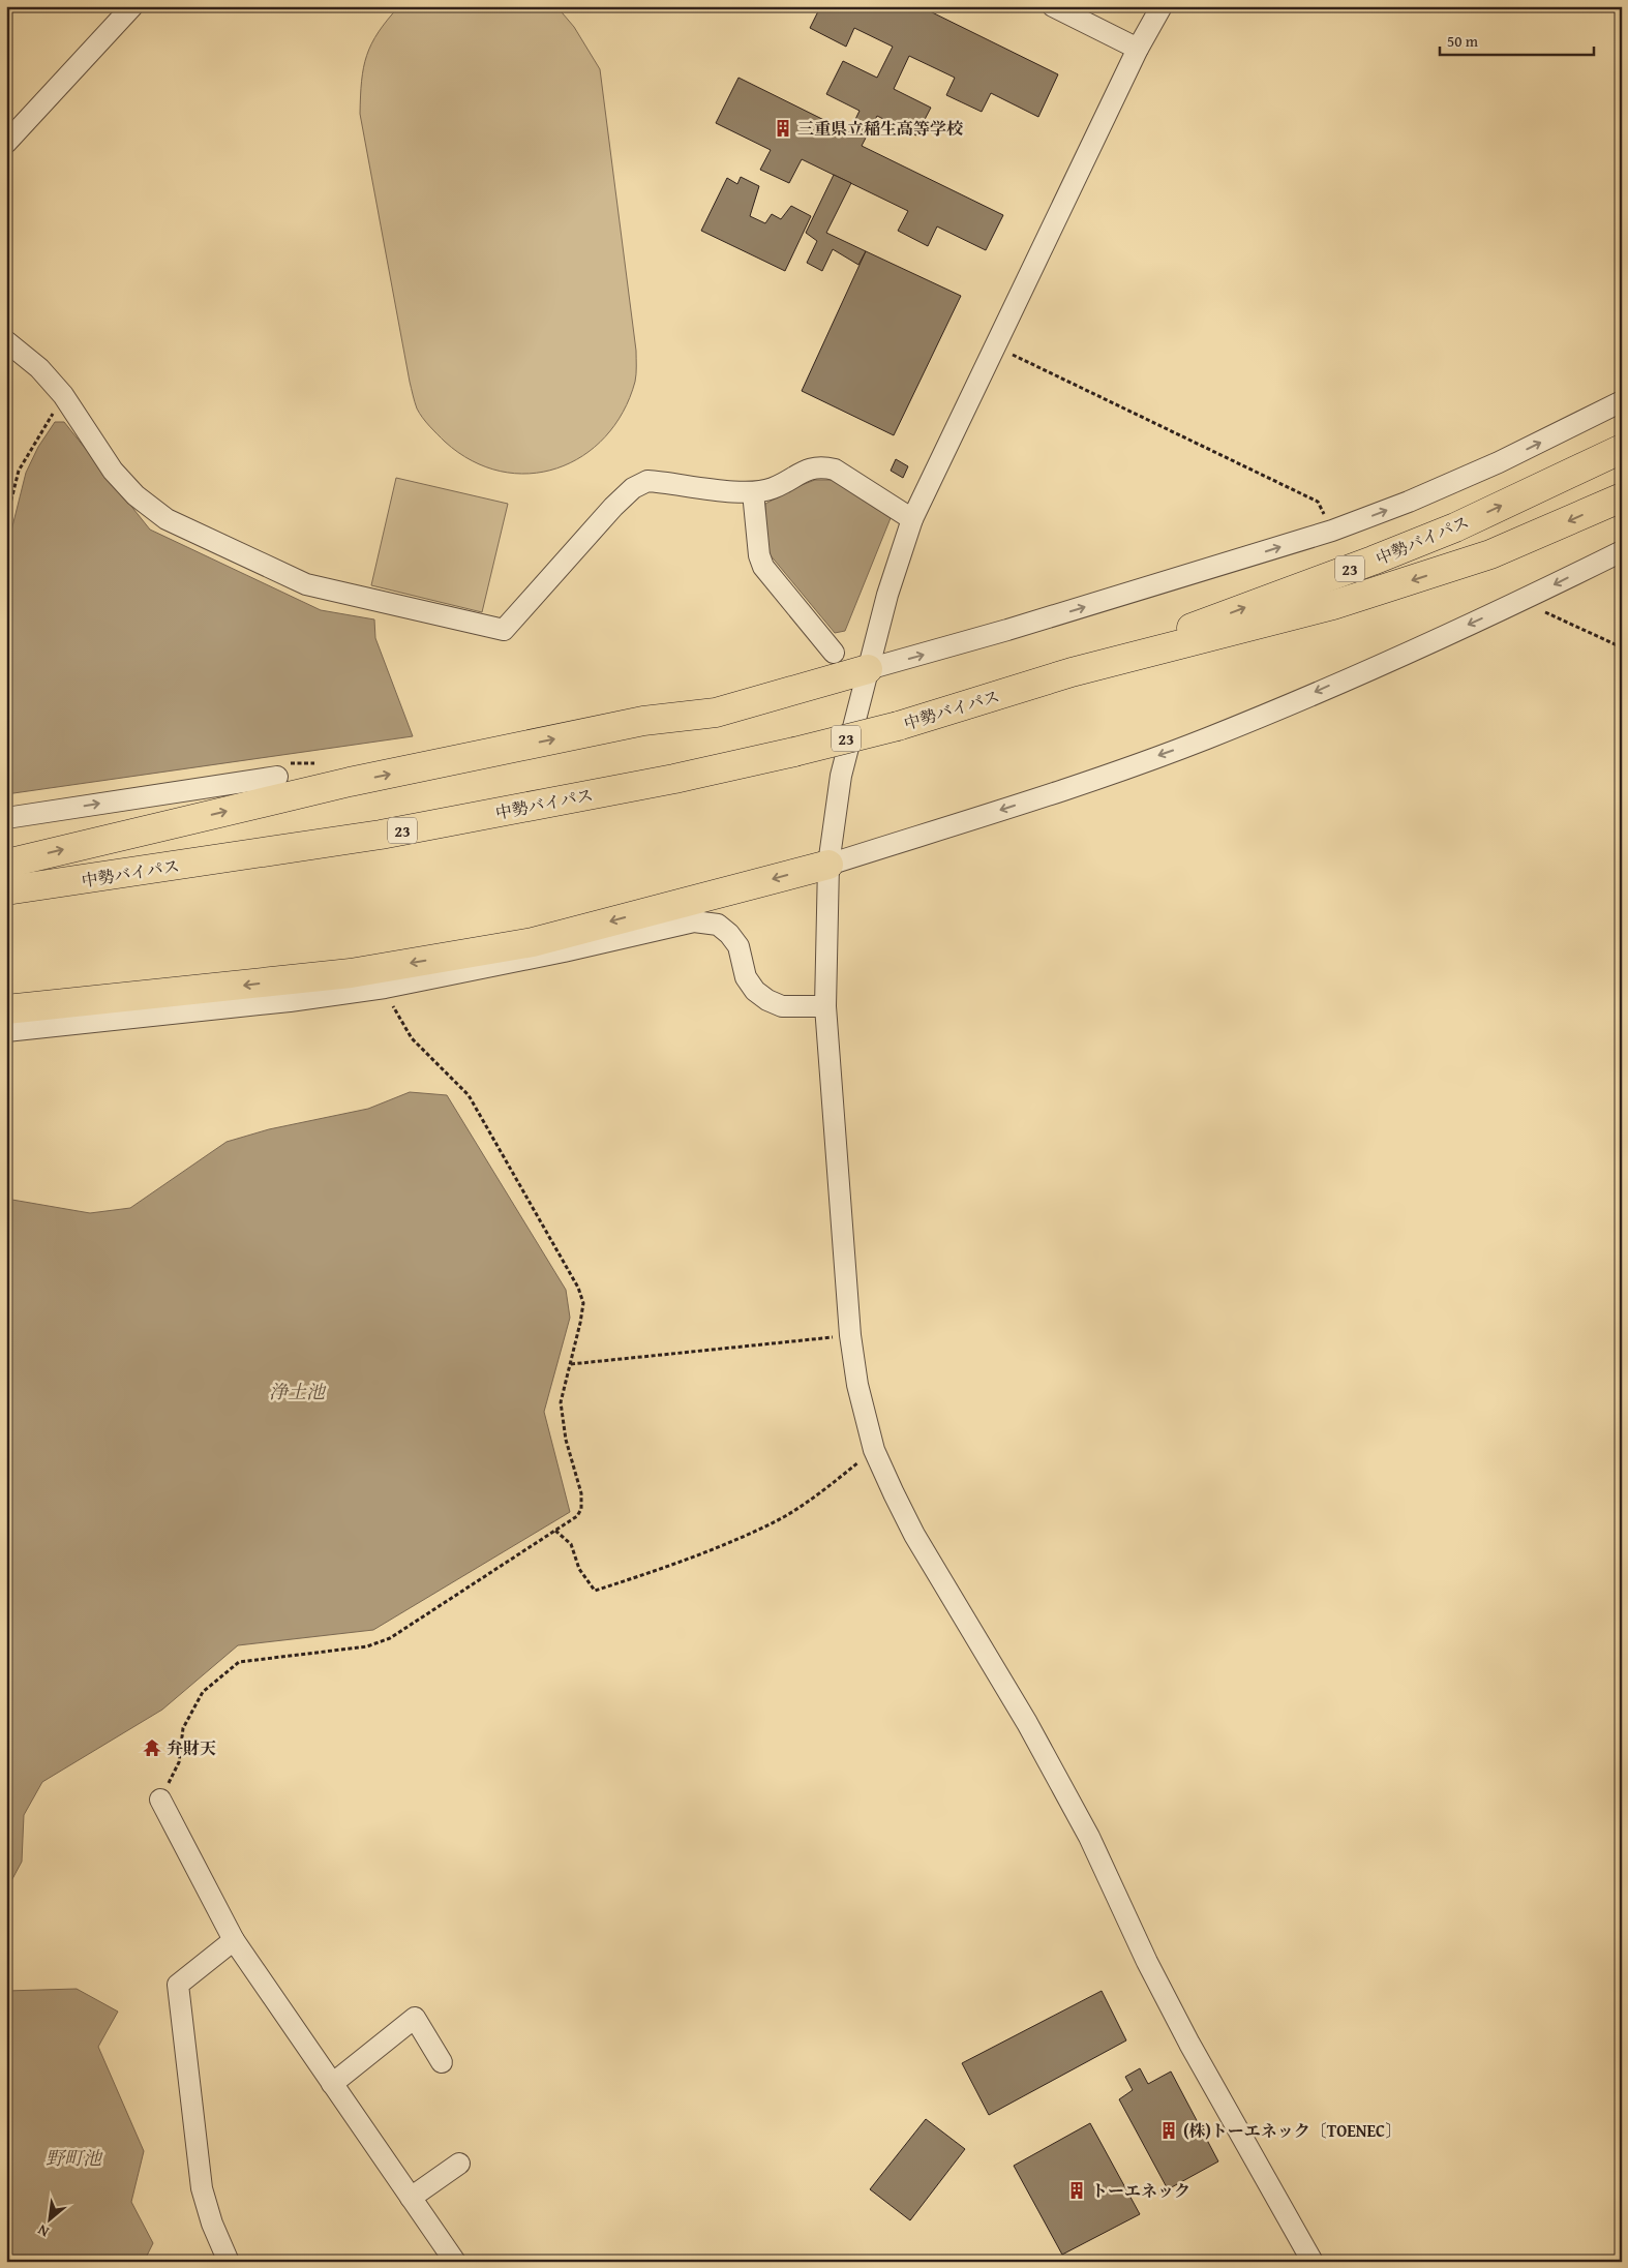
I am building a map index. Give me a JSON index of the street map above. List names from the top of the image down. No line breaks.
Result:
{"streets":{"highway":["中勢バイパス","23"]},"water":["浄土池","野町池"],"places":{"building":["三重県立稲生高等学校","(株)トーエネック〔TOENEC〕","トーエネック"],"temple":["弁財天"]},"scale_bar":"50 m","north":"bottom left"}
